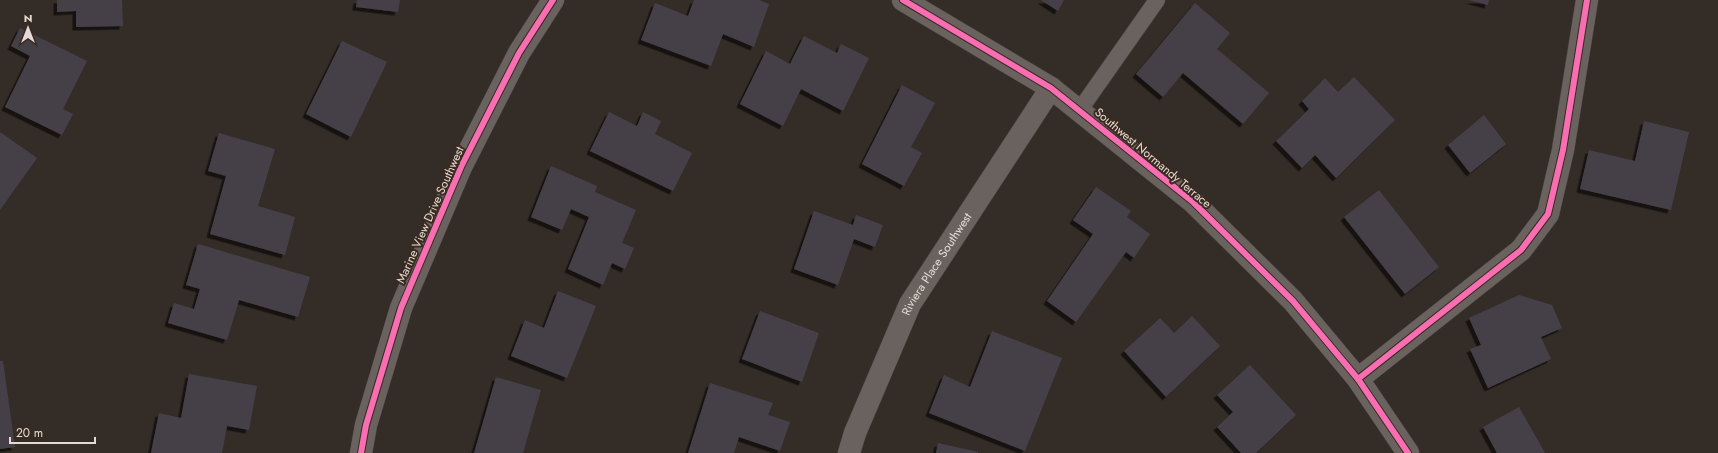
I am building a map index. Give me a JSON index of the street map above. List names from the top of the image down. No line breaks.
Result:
{"streets":{"street":["Southwest Normandy Terrace","Marine View Drive Southwest","Riviera Place Southwest"]},"crossings":[["Southwest Normandy Terrace","Riviera Place Southwest"]],"scale_bar":"20 m","north":"top"}
